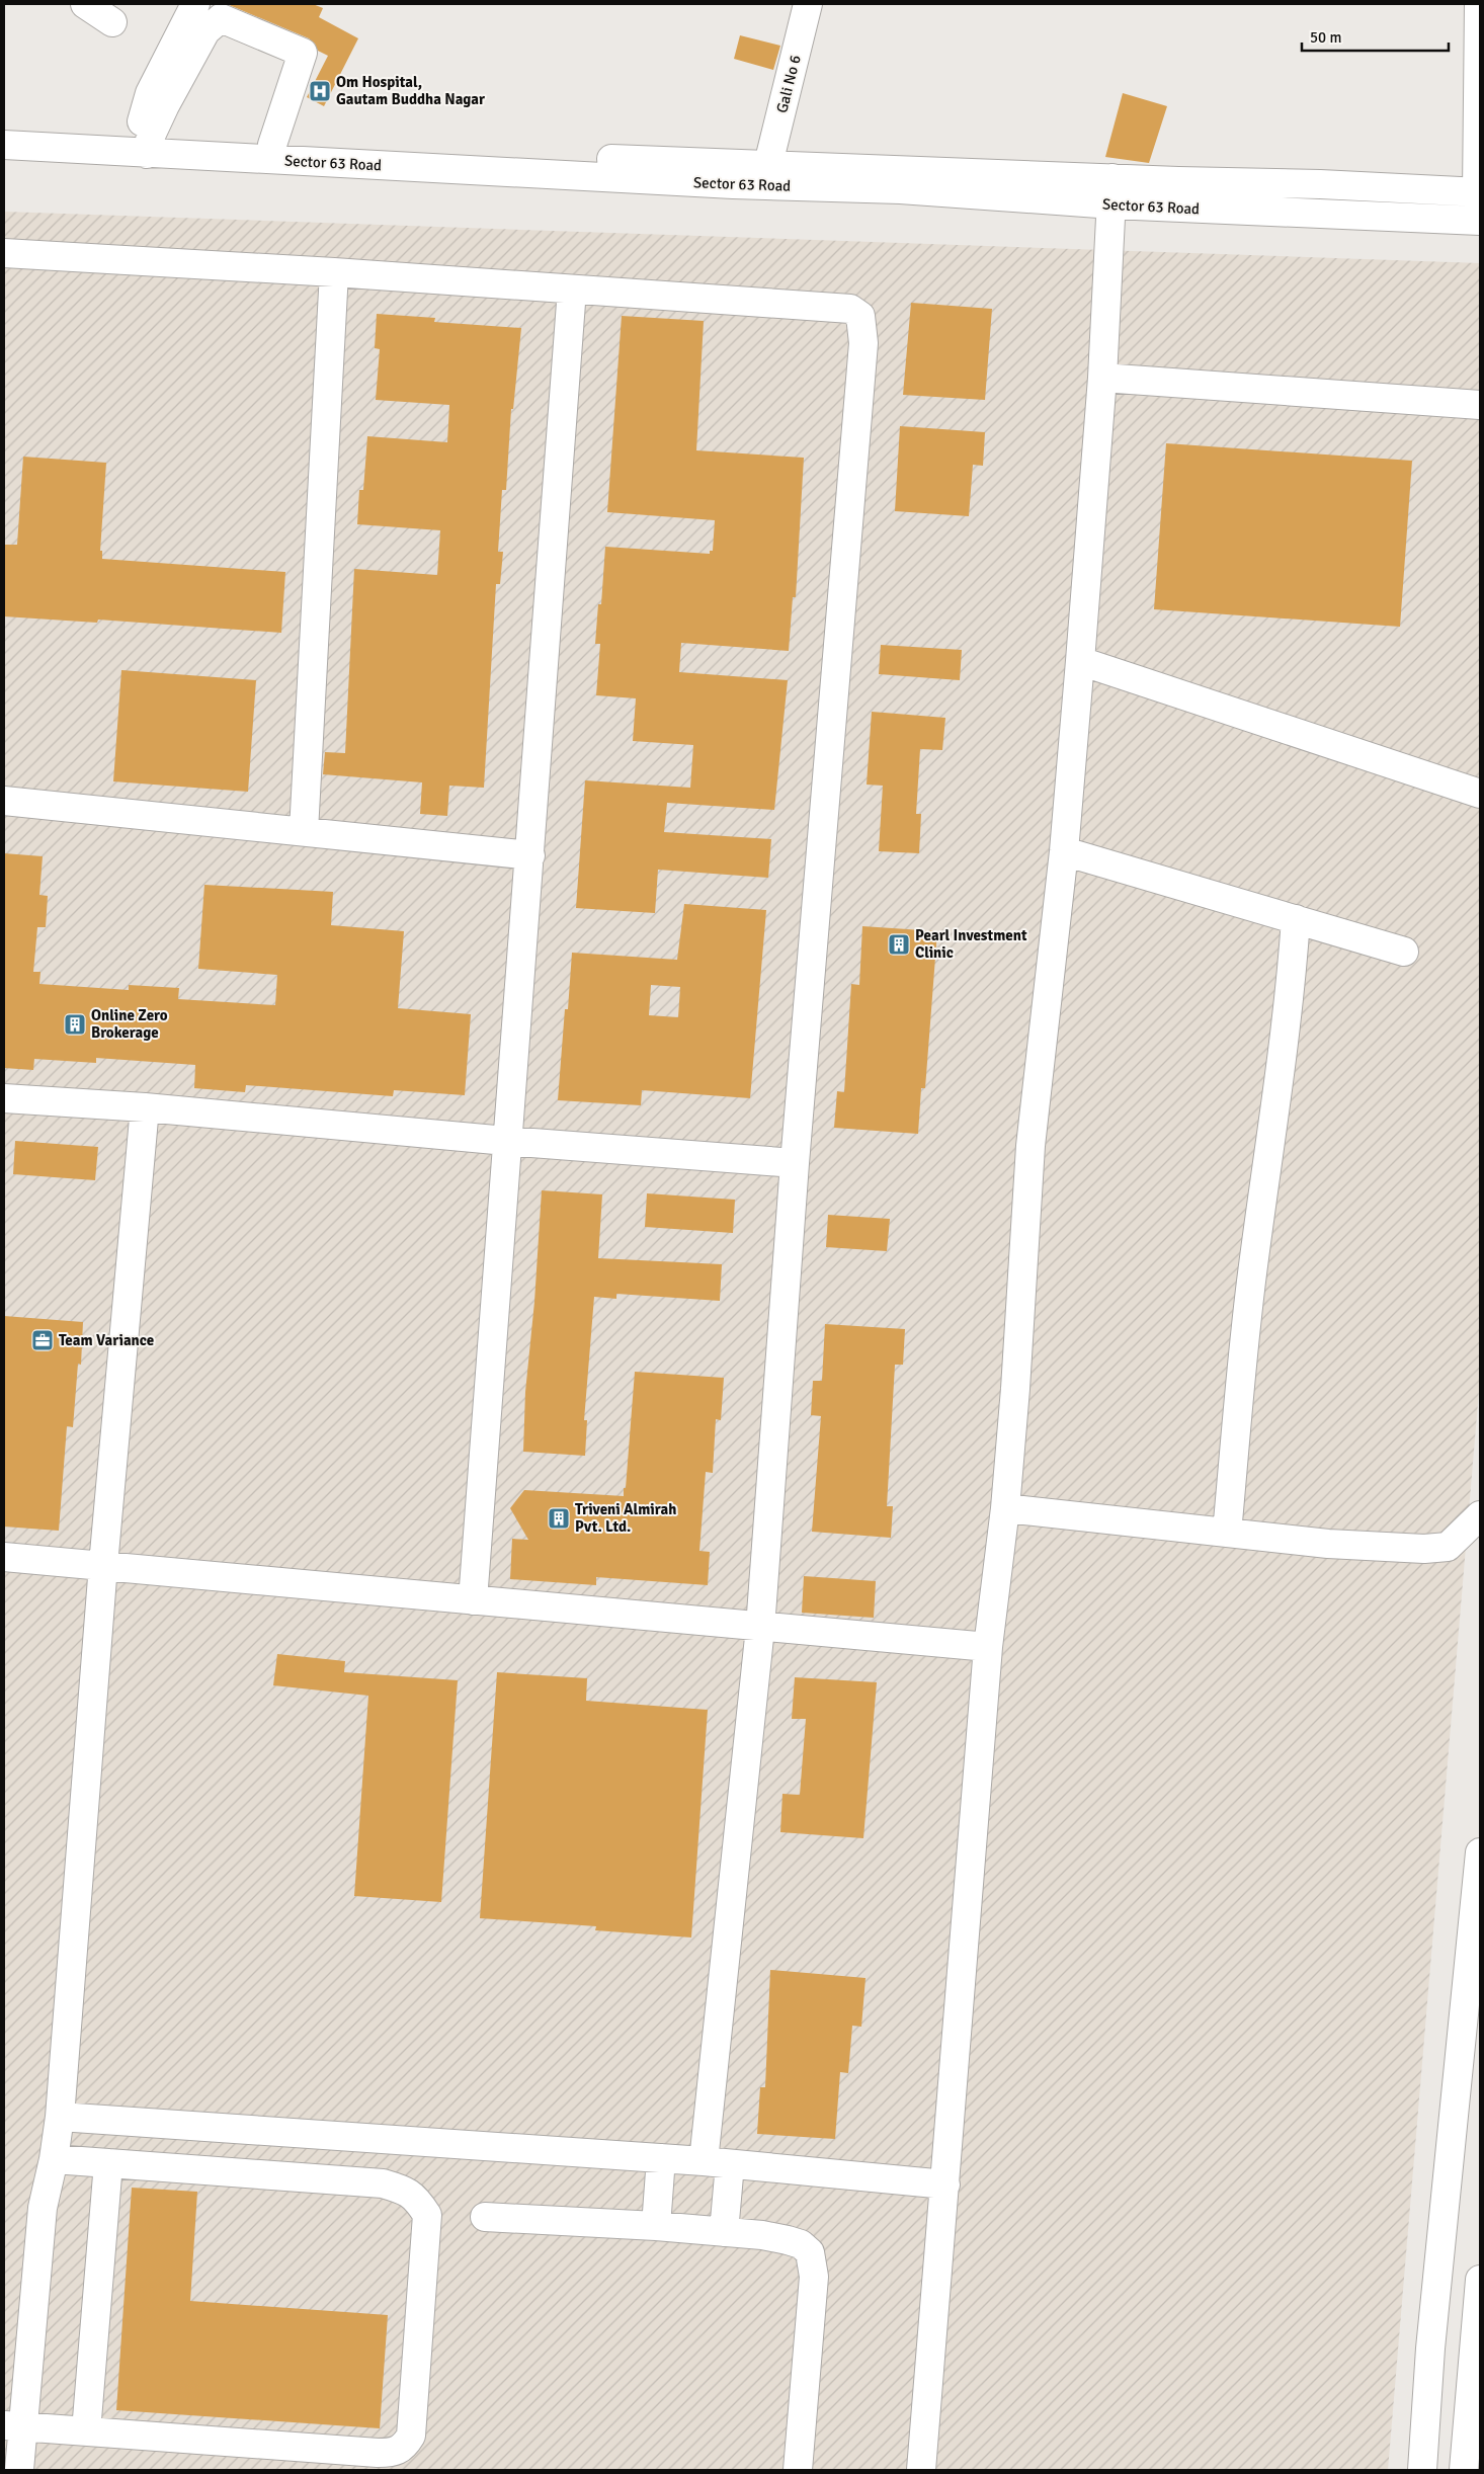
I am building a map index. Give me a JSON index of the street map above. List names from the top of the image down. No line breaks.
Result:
{"streets":{"street":["Gali No 6","Sector 63 Road"]},"crossings":[["Gali No 6","Sector 63 Road"]],"places":{"hospital":["Om Hospital, Gautam Buddha Nagar"],"building":["Pearl Investment Clinic","Online Zero Brokerage","Triveni Almirah Pvt. Ltd."],"office":["Team Variance"]},"scale_bar":"50 m"}
